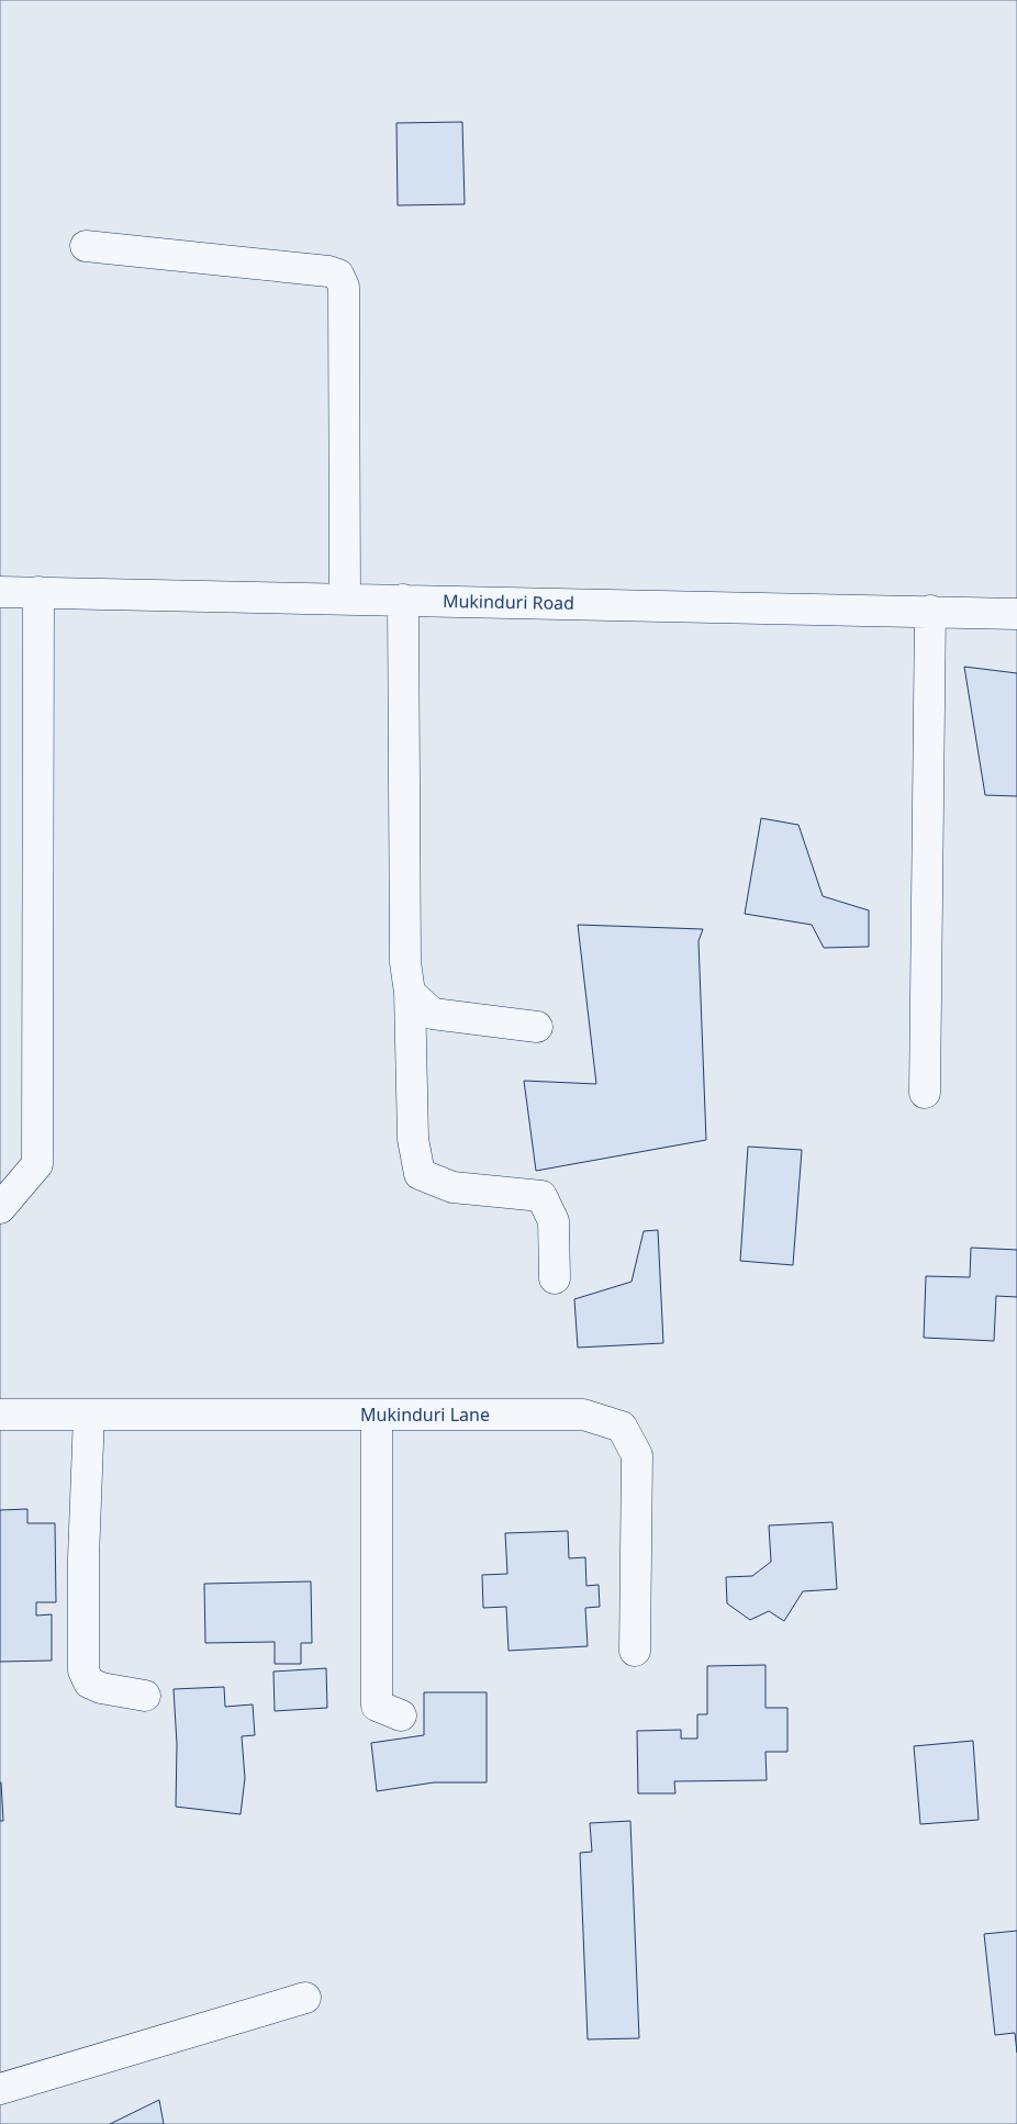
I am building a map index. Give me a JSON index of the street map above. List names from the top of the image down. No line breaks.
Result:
{"streets":{"street":["Mukinduri Road","Mukinduri Lane"]}}
